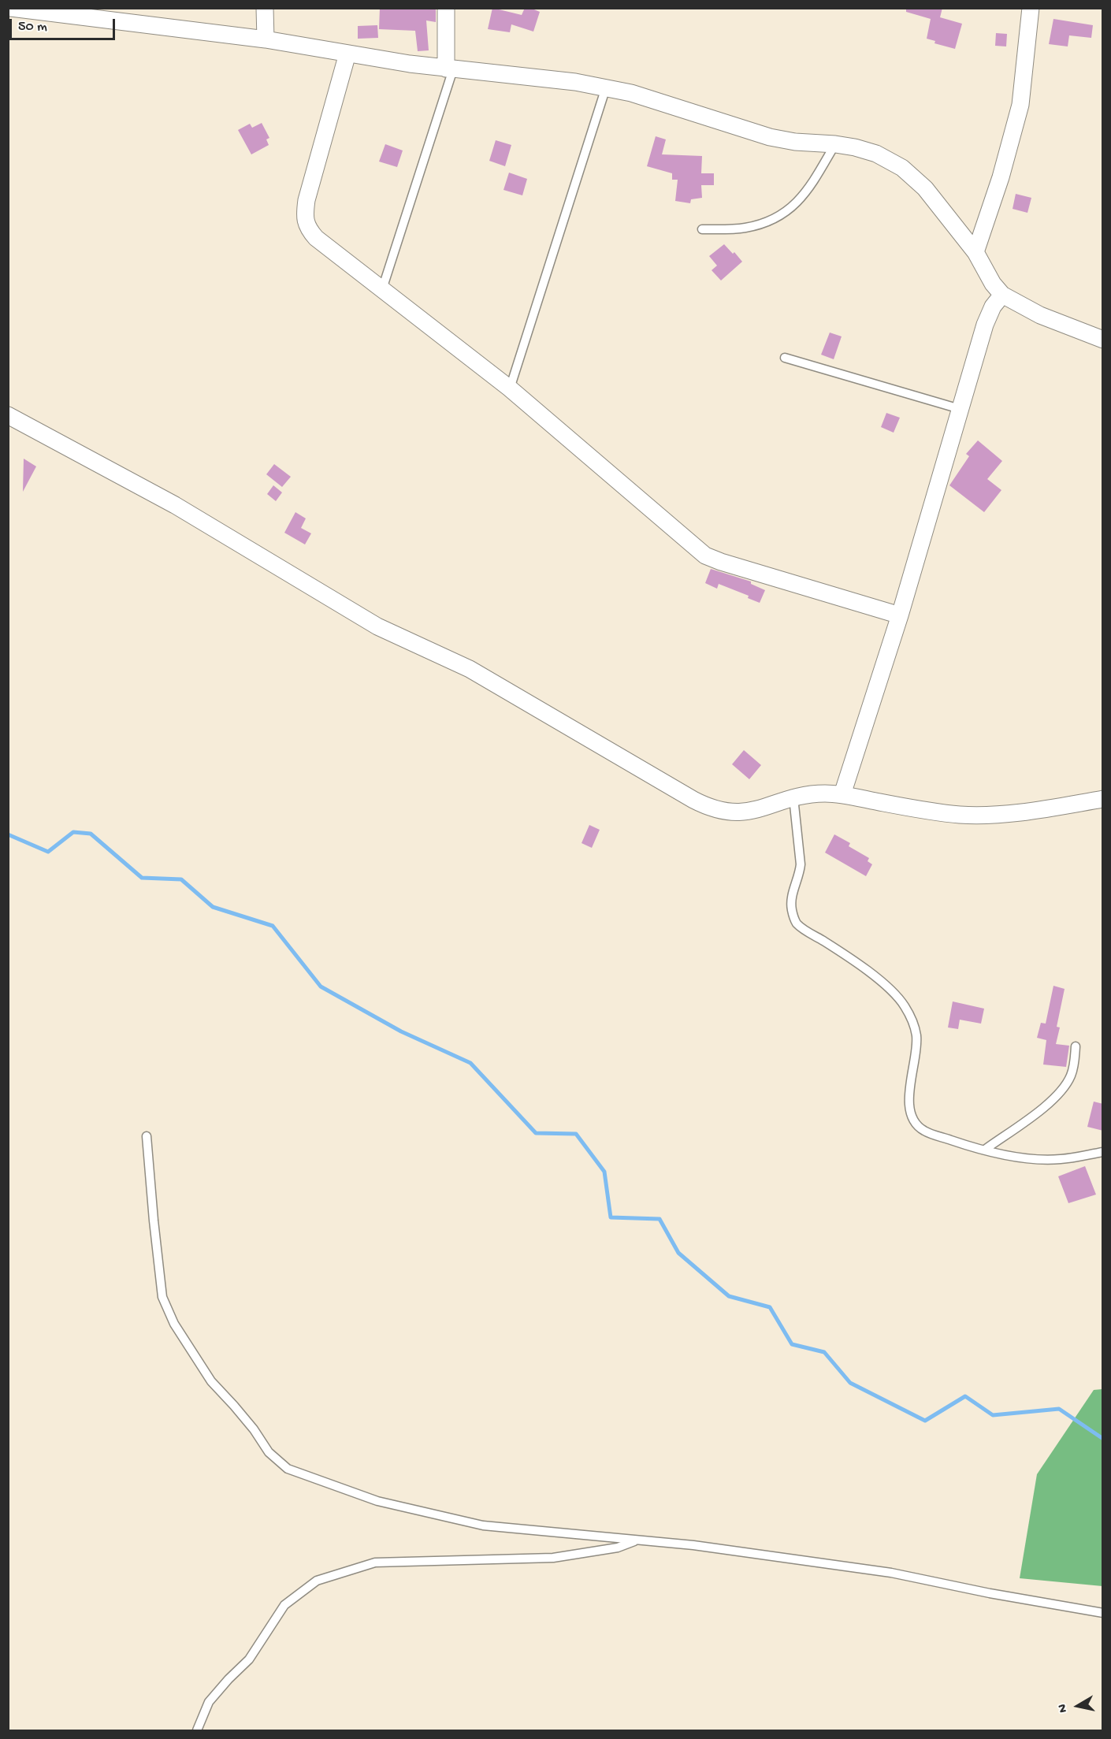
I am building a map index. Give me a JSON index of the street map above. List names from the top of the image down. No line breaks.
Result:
{"scale_bar":"50 m","north":"left"}
